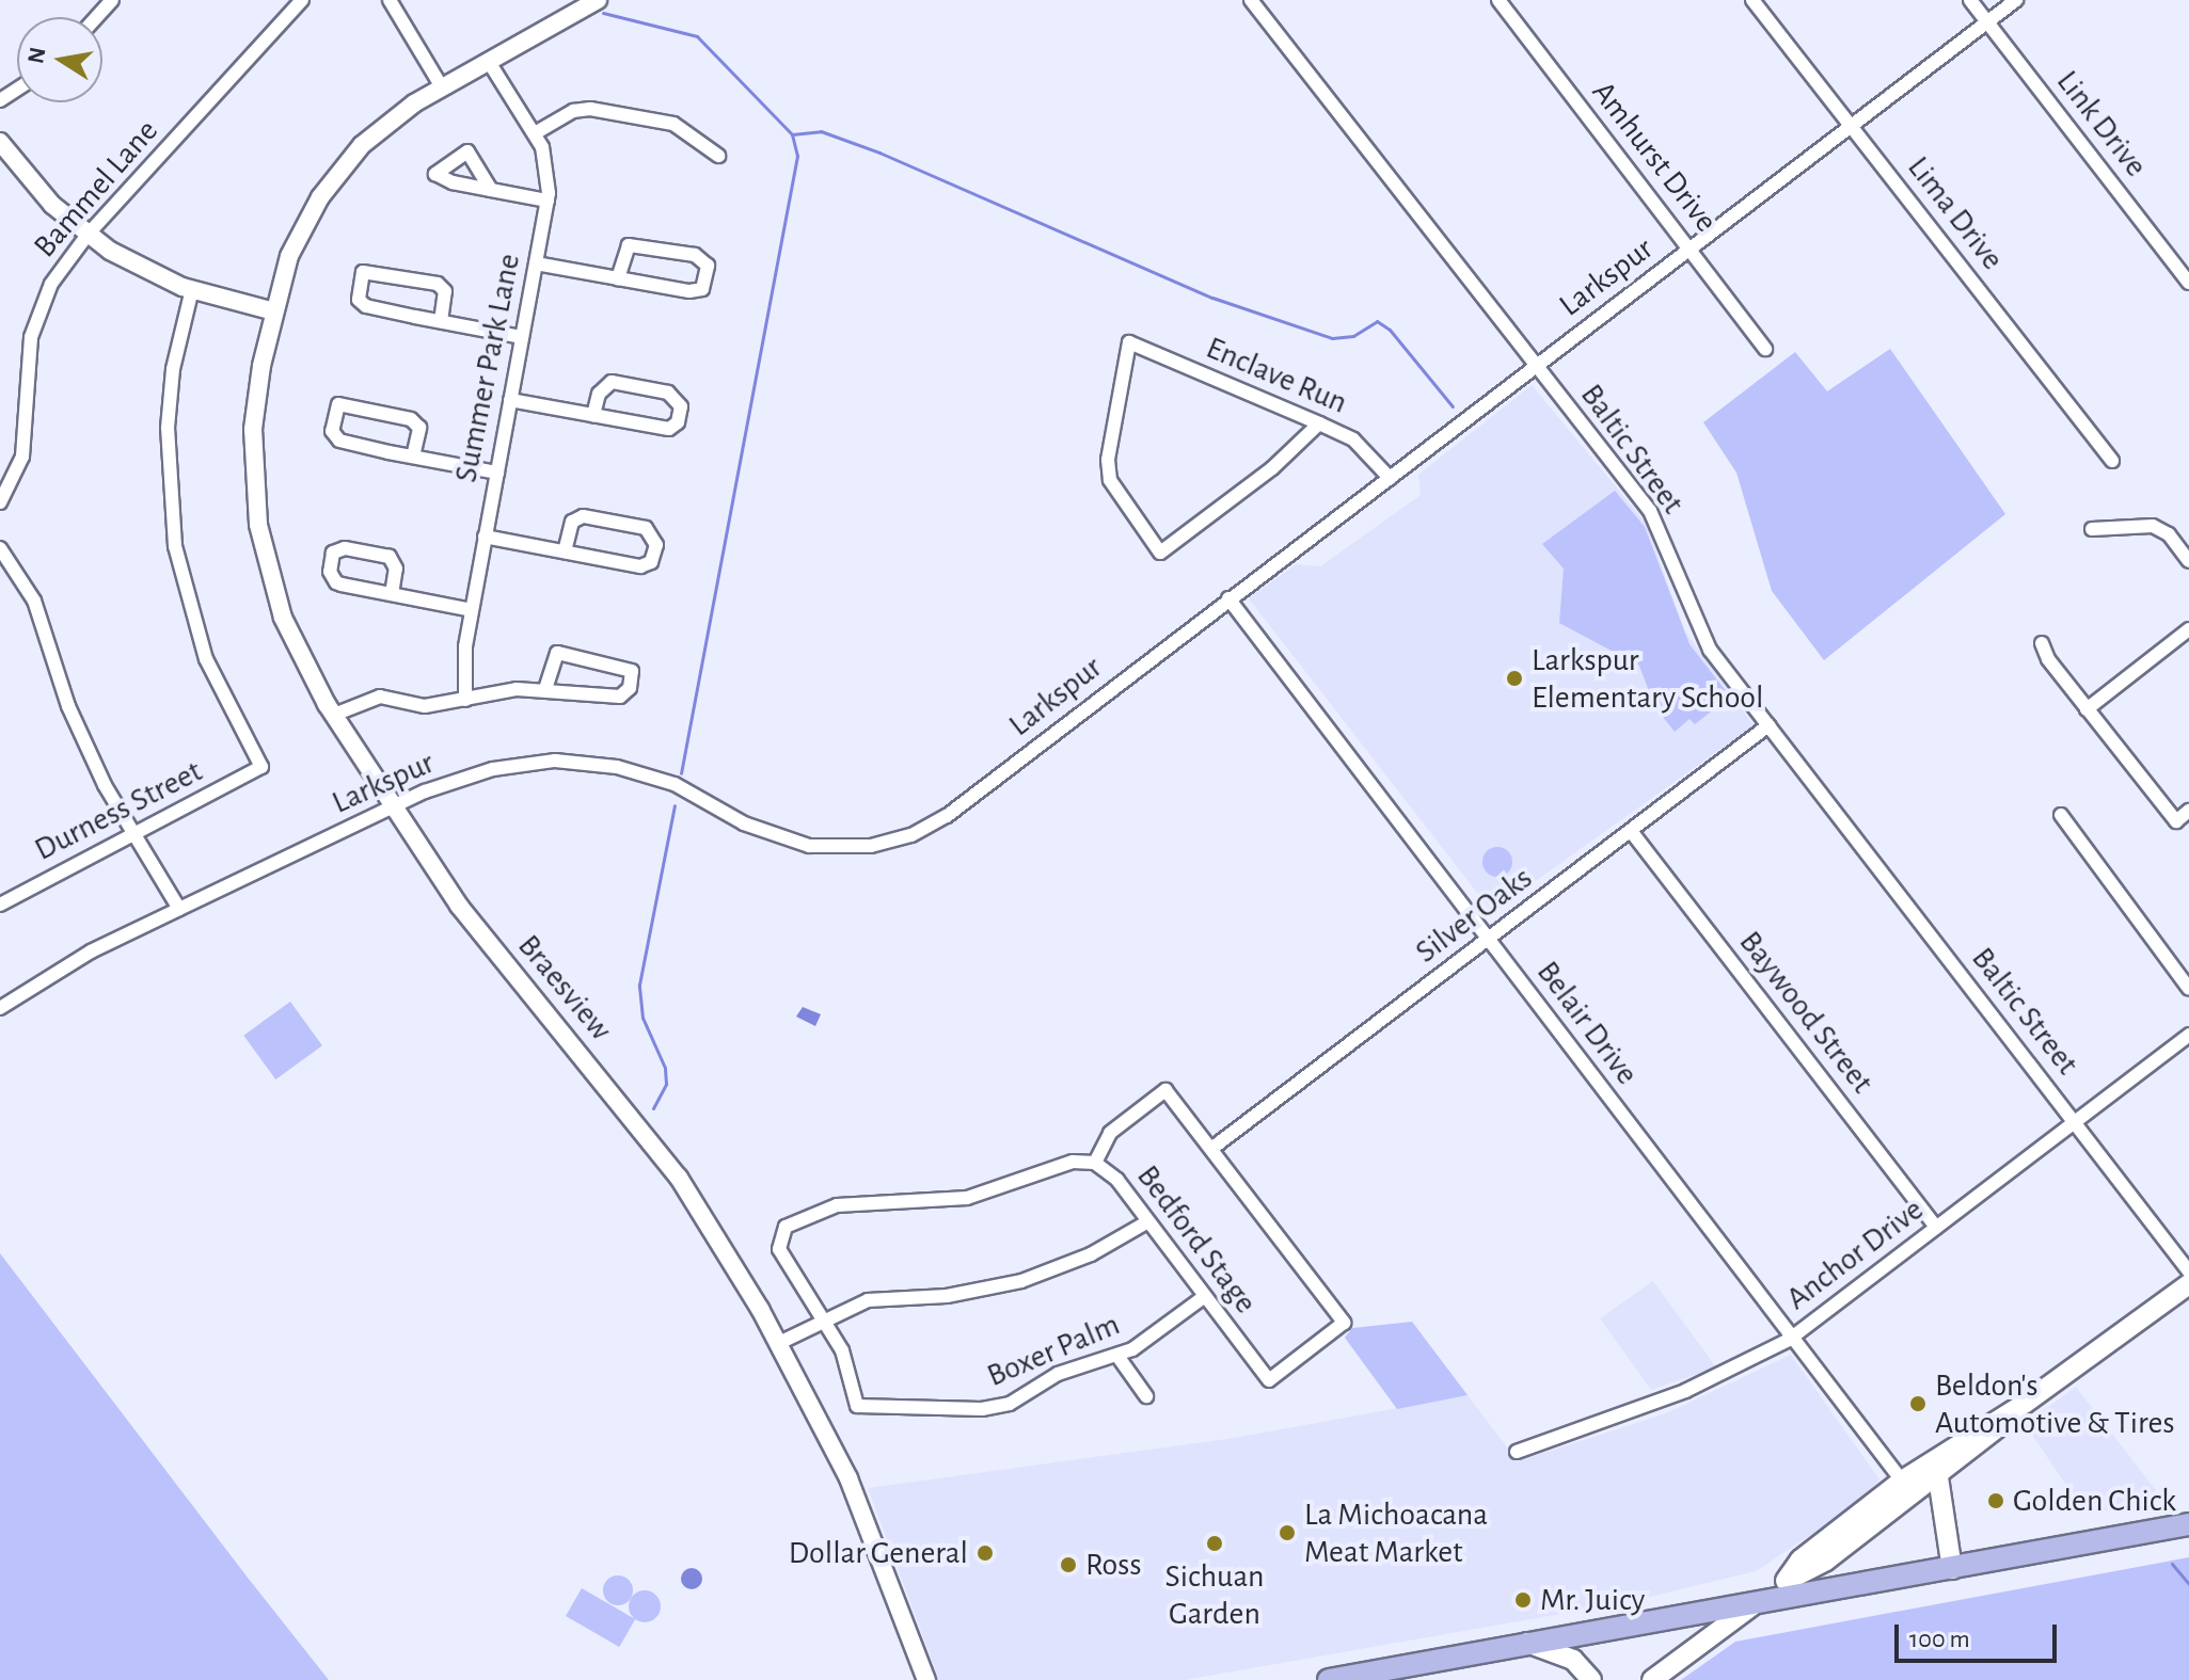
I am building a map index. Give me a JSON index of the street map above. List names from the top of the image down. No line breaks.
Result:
{"streets":{"street":["Link Drive","Amhurst Drive","Bammel Lane","Lima Drive","Larkspur","Summer Park Lane","Enclave Run","Baltic Street","Durness Street","Silver Oaks","Braesview","Baywood Street","Belair Drive","Bedford Stage","Anchor Drive","Boxer Palm"]},"crossings":[["Link Drive","Larkspur"],["Amhurst Drive","Larkspur"],["Lima Drive","Larkspur"],["Larkspur","Enclave Run"],["Larkspur","Baltic Street"],["Larkspur","Braesview"],["Larkspur","Belair Drive"],["Summer Park Lane","Braesview"],["Baltic Street","Silver Oaks"],["Baltic Street","Anchor Drive"],["Silver Oaks","Baywood Street"],["Silver Oaks","Belair Drive"],["Silver Oaks","Bedford Stage"],["Baywood Street","Anchor Drive"],["Belair Drive","Anchor Drive"],["Bedford Stage","Boxer Palm"]],"places":["Larkspur Elementary School","Beldon's Automotive & Tires","Golden Chick","La Michoacana Meat Market","Sichuan Garden","Dollar General","Ross","Mr. Juicy"],"scale_bar":"100 m","north":"left"}
